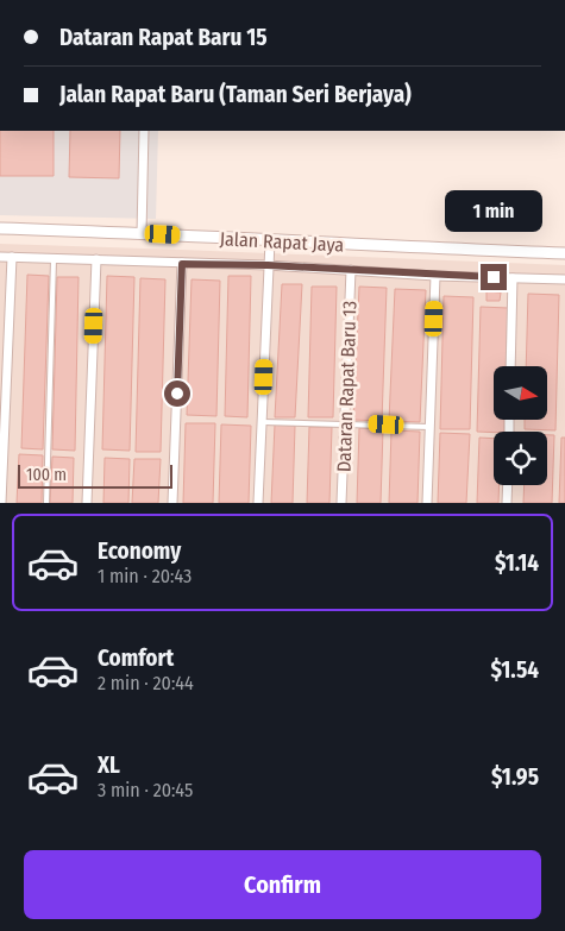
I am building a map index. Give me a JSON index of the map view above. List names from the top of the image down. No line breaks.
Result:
{"streets":{"street":["Jalan Rapat Jaya","Dataran Rapat Baru 13"]},"scale_bar":"100 m","north":"right","page":{"banner":["Dataran Rapat Baru 15","Jalan Rapat Baru (Taman Seri Berjaya)"],"bubble":"1 min","scale":"100 m","list":[{"name":"Economy","note":"1 min · 20:43","value":"$1.14"},{"name":"Comfort","note":"2 min · 20:44","value":"$1.54"},{"name":"XL","note":"3 min · 20:45","value":"$1.95"}],"buttons":"Confirm"}}
